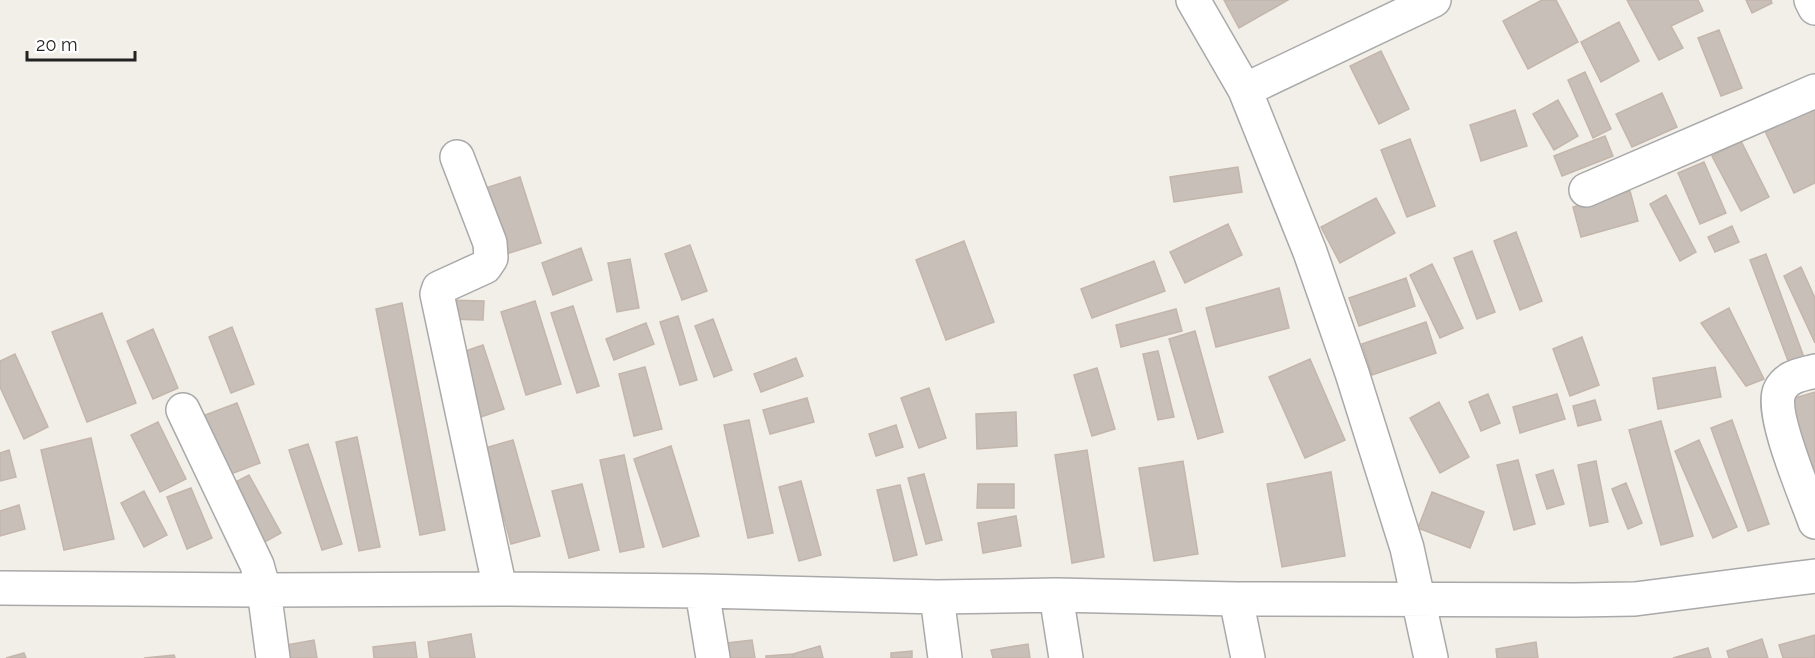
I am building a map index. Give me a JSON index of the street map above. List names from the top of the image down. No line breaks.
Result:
{"scale_bar":"20 m"}
